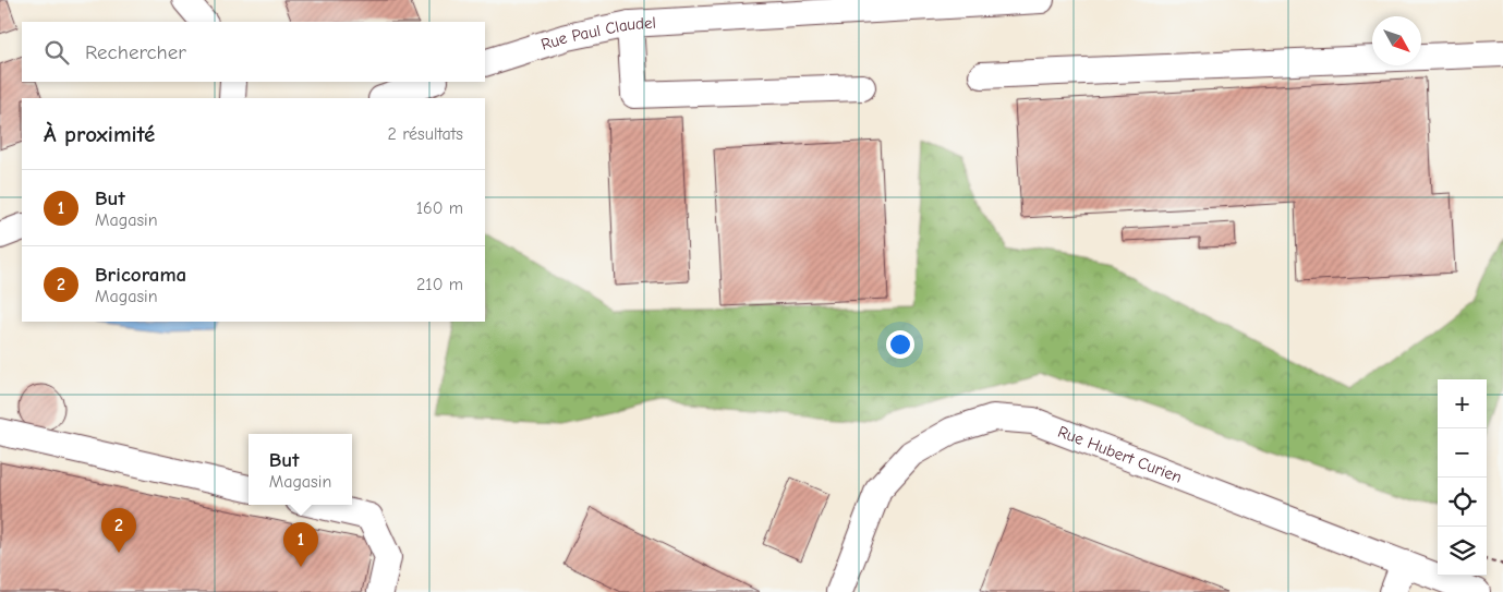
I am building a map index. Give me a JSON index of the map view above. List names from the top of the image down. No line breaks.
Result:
{"streets":{"street":["Rue Paul Claudel","Rue Hubert Curien"]},"north":"bottom right","page":{"search":"Rechercher","heading":["À proximité","2 résultats"],"list":[{"mark":"1","name":"But","note":"Magasin","value":"160 m"},{"mark":"2","name":"Bricorama","note":"Magasin","value":"210 m"}],"map_buttons":["+","−"],"popup":["But","Magasin"],"pins":["2","1"]}}
